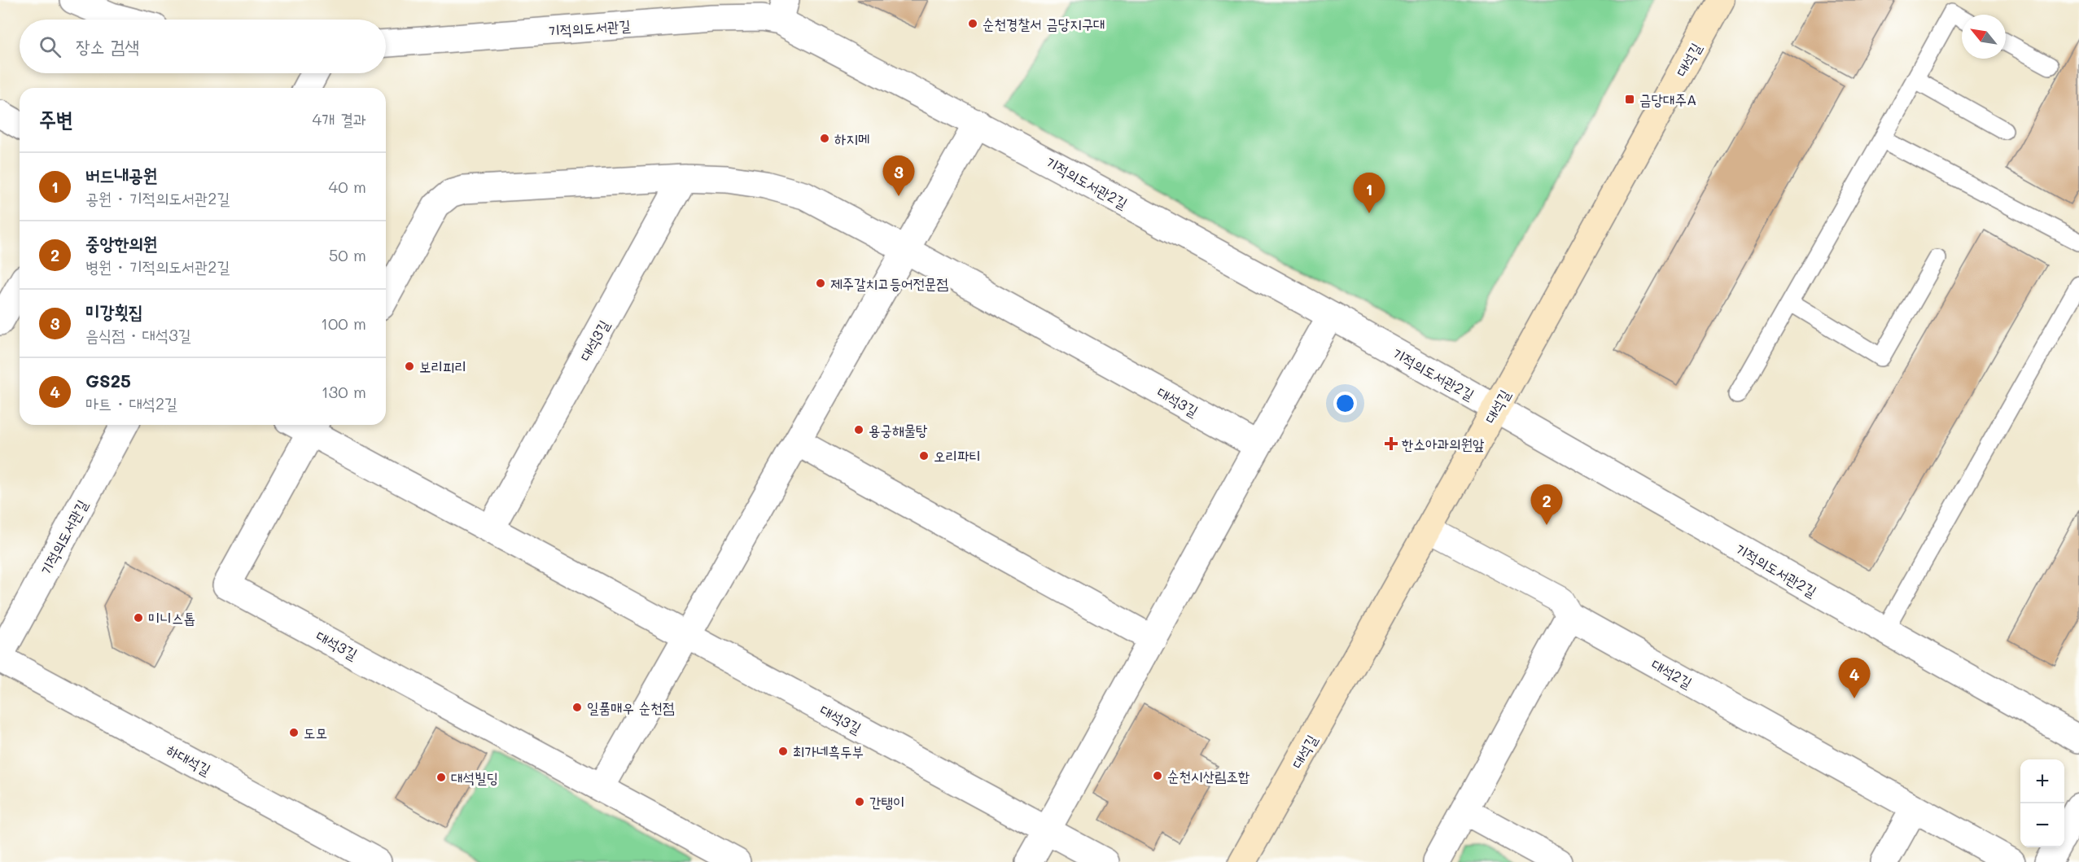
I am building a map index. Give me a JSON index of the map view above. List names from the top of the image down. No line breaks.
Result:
{"streets":{"main road":["대석길"],"street":["기적의도서관길","기적의도서관2길","대석3길","대석2길","하대석길"]},"crossings":[["기적의도서관길","기적의도서관2길"],["기적의도서관길","하대석길"],["대석길","기적의도서관2길"]],"places":{"other":["순천경찰서 금당지구대","하지메","제주갈치고등어전문점","보리피리","용궁해물탕","오리파티","미니스톱","일품매우 순천점","도모","최가네흑두부","순천시산림조합","대석빌딩","간탱이"],"transit":["금당대주A"],"health":["한소아과의원앞"]},"north":"top left","page":{"search":"장소 검색","heading":["주변","4개 결과"],"list":[{"mark":"1","name":"버드내공원","note":"공원 · 기적의도서관2길","value":"40 m"},{"mark":"2","name":"중앙한의원","note":"병원 · 기적의도서관2길","value":"50 m"},{"mark":"3","name":"미강횟집","note":"음식점 · 대석3길","value":"100 m"},{"mark":"4","name":"GS25","note":"마트 · 대석2길","value":"130 m"}],"pins":["3","1","2","4"],"map_buttons":["+","−"]}}
